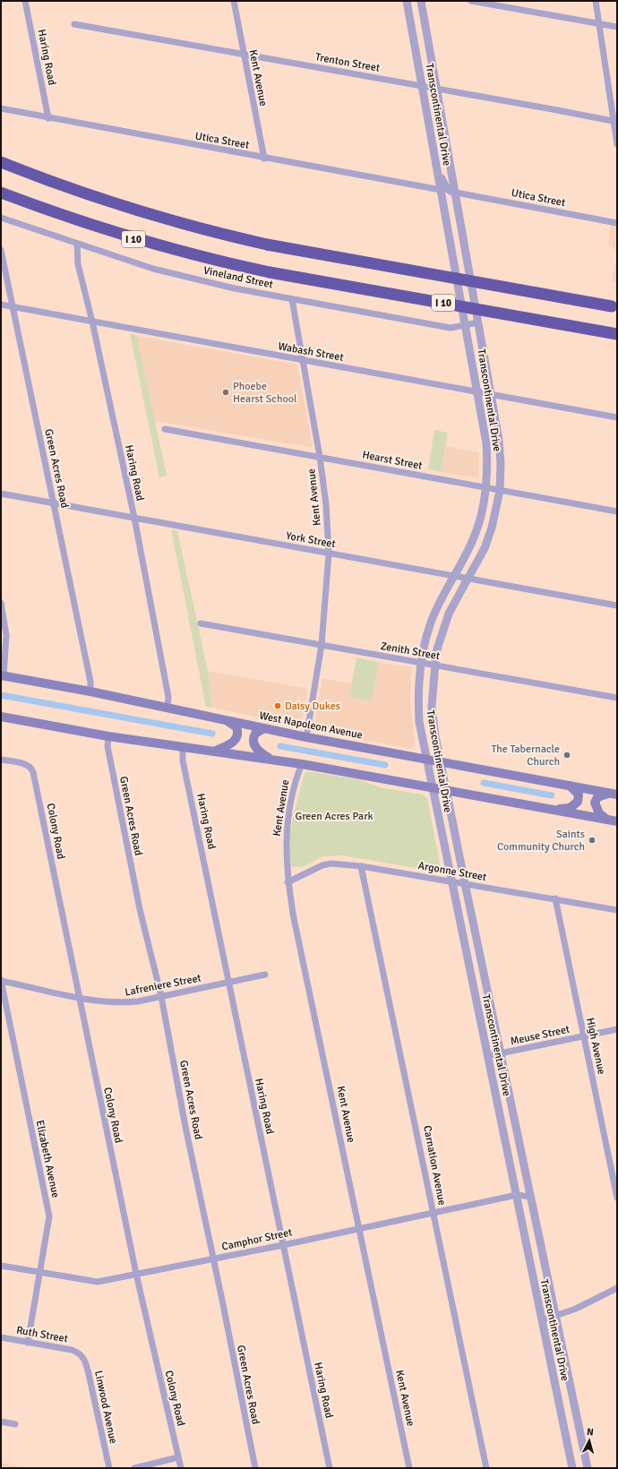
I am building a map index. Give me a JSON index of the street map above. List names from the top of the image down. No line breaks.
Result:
{"streets":{"highway":["I 10"],"main road":["West Napoleon Avenue"],"street":["Haring Road","Trenton Street","Kent Avenue","Transcontinental Drive","Utica Street","Vineland Street","Wabash Street","Hearst Street","Green Acres Road","York Street","Zenith Street","Colony Road","Argonne Street","Lafreniere Street","Meuse Street","High Avenue","Elizabeth Avenue","Carnation Avenue","Camphor Street","Ruth Street","Linwood Avenue"]},"crossings":[["Haring Road","Utica Street"],["Haring Road","Vineland Street"],["Haring Road","Wabash Street"],["Haring Road","York Street"],["Haring Road","West Napoleon Avenue"],["Haring Road","Lafreniere Street"],["Haring Road","Camphor Street"],["Trenton Street","Kent Avenue"],["Trenton Street","Transcontinental Drive"],["Kent Avenue","Utica Street"],["Kent Avenue","Vineland Street"],["Kent Avenue","Wabash Street"],["Kent Avenue","Hearst Street"],["Kent Avenue","York Street"],["Kent Avenue","Zenith Street"],["Kent Avenue","West Napoleon Avenue"],["Kent Avenue","Argonne Street"],["Kent Avenue","Camphor Street"],["Transcontinental Drive","Utica Street"],["Transcontinental Drive","Vineland Street"],["Transcontinental Drive","Wabash Street"],["Transcontinental Drive","Hearst Street"],["Transcontinental Drive","York Street"],["Transcontinental Drive","Zenith Street"],["Transcontinental Drive","West Napoleon Avenue"],["Transcontinental Drive","Argonne Street"],["Transcontinental Drive","Meuse Street"],["Transcontinental Drive","Camphor Street"],["Wabash Street","Green Acres Road"],["Green Acres Road","York Street"],["Green Acres Road","West Napoleon Avenue"],["Green Acres Road","Lafreniere Street"],["Green Acres Road","Camphor Street"],["Colony Road","Lafreniere Street"],["Colony Road","Camphor Street"],["Argonne Street","High Avenue"],["Argonne Street","Carnation Avenue"],["Lafreniere Street","Elizabeth Avenue"],["Meuse Street","High Avenue"],["Elizabeth Avenue","Camphor Street"],["Elizabeth Avenue","Ruth Street"],["Carnation Avenue","Camphor Street"],["Ruth Street","Linwood Avenue"]],"parks":["Green Acres Park"],"places":["Phoebe Hearst School","Daisy Dukes","The Tabernacle Church","Saints Community Church"],"north":"top"}
